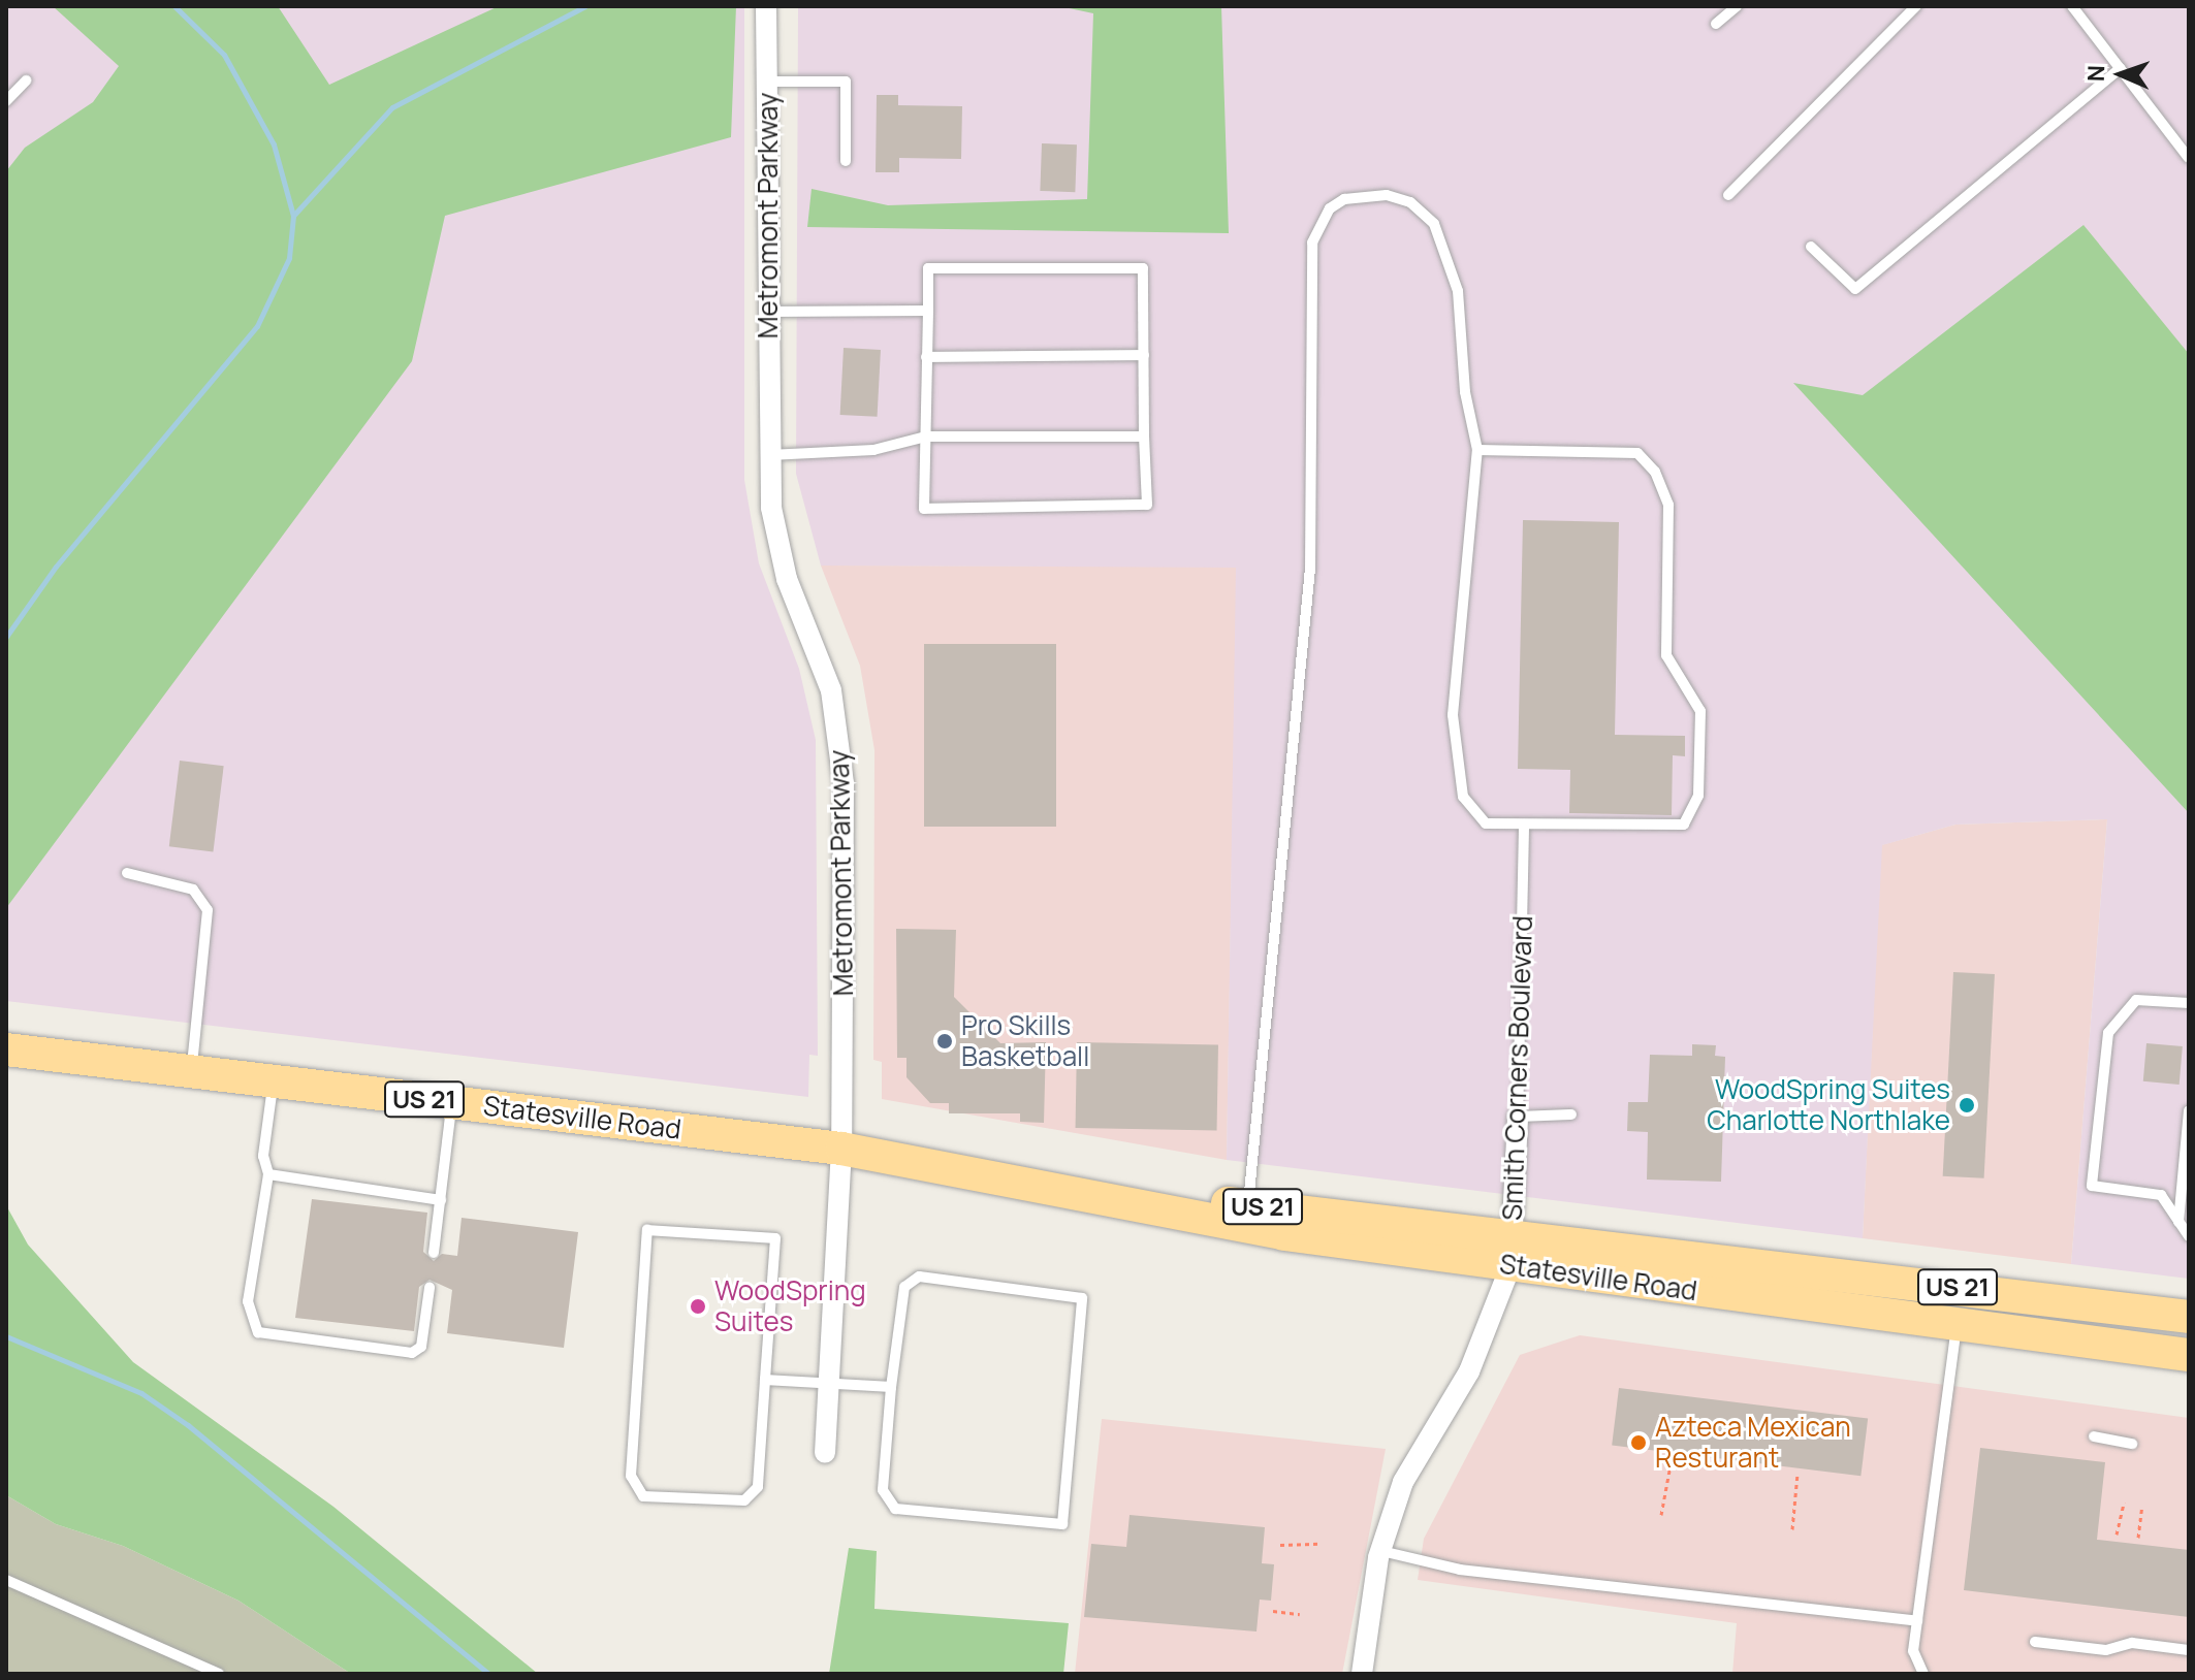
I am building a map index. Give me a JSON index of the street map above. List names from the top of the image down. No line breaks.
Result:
{"streets":{"main road":["US 21","Statesville Road"],"street":["Metromont Parkway","Smith Corners Boulevard"]},"crossings":[["Metromont Parkway","Statesville Road"],["Smith Corners Boulevard","Statesville Road"]],"places":["Pro Skills Basketball","WoodSpring Suites Charlotte Northlake","WoodSpring Suites","Azteca Mexican Resturant"],"north":"left"}
